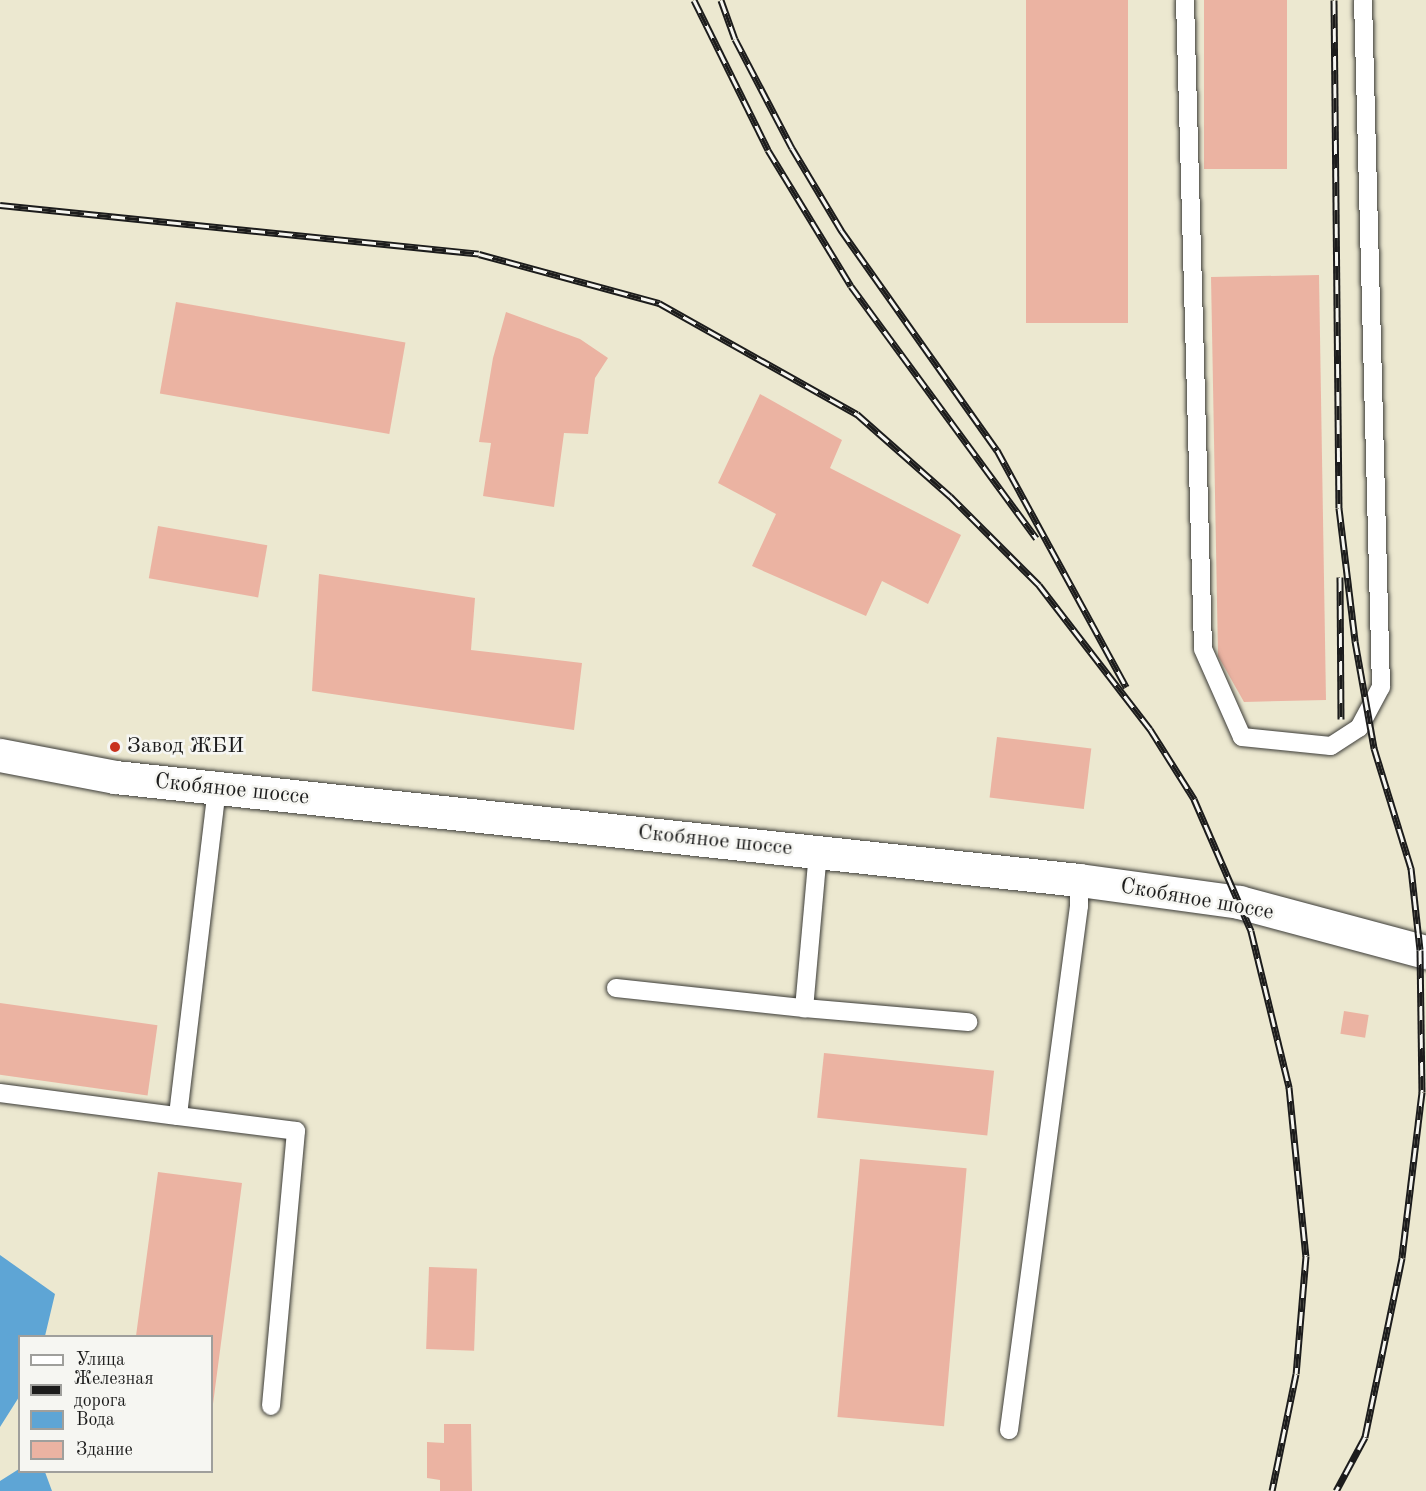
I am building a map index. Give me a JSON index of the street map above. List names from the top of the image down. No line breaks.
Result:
{"streets":{"main road":["Скобяное шоссе"]},"places":["Завод ЖБИ"],"legend":["Улица","Железная дорога","Вода","Здание"]}
